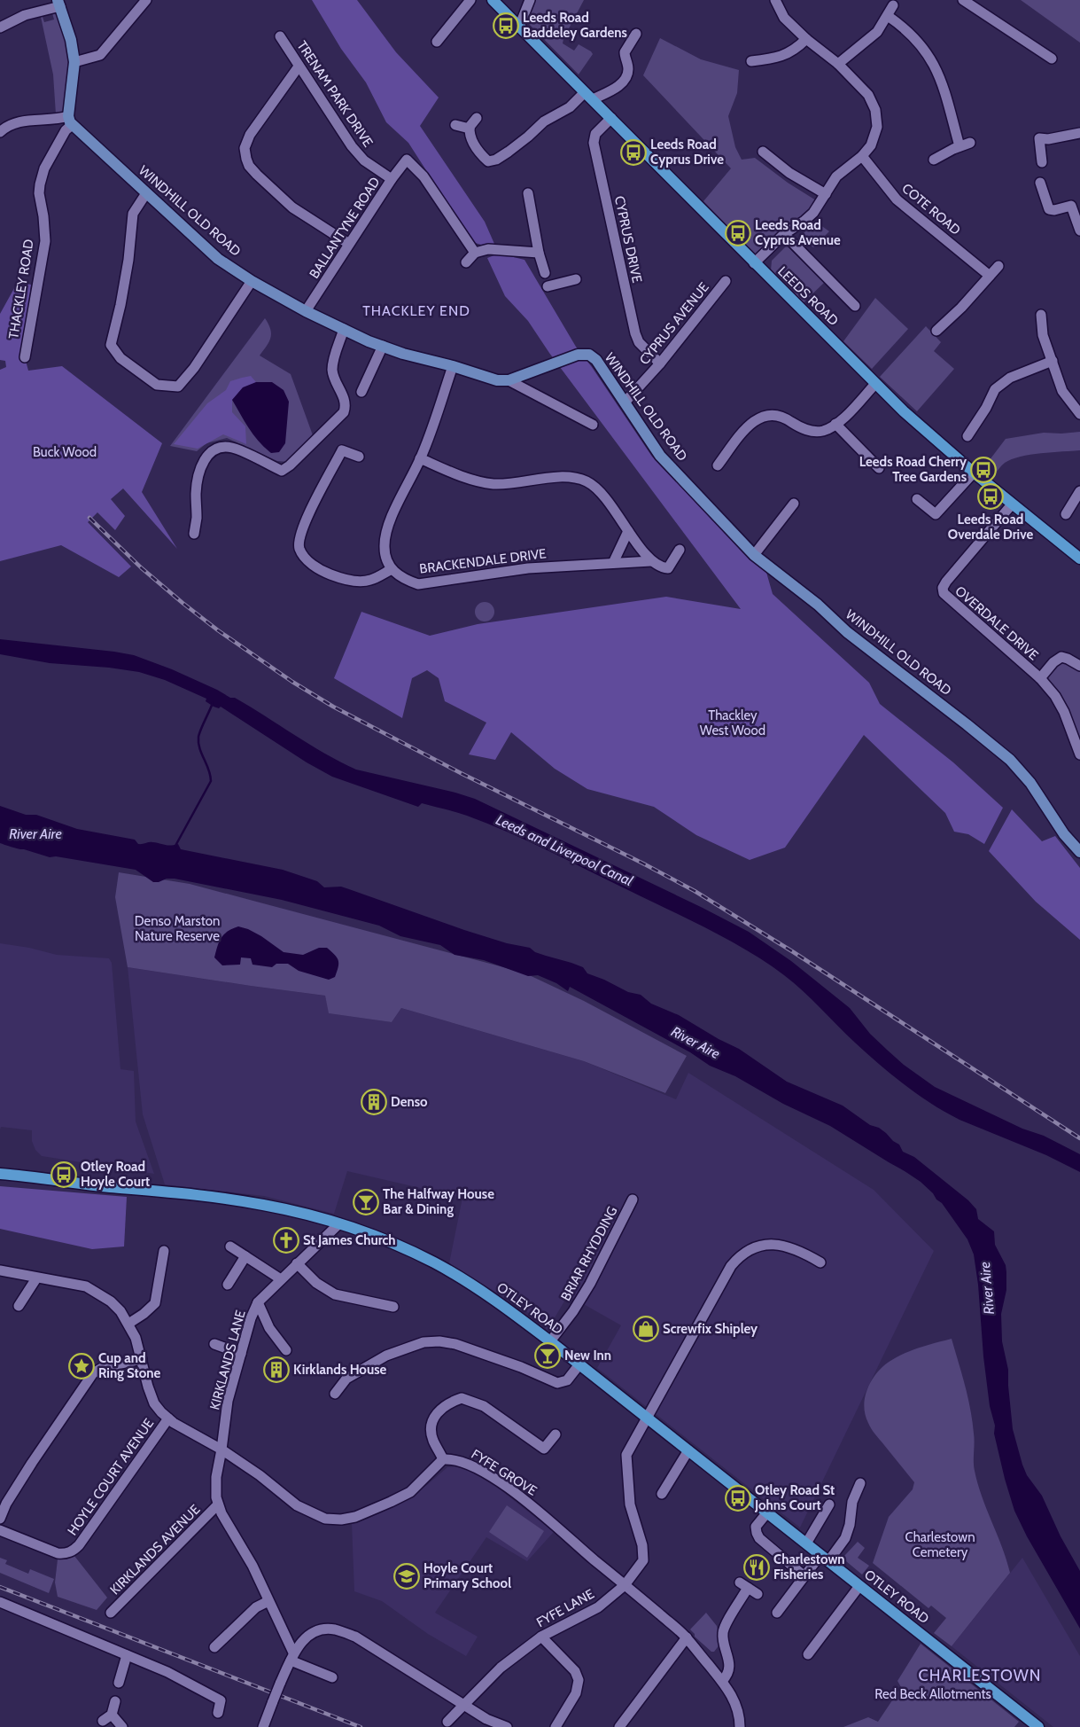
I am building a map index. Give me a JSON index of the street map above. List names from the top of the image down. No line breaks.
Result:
{"streets":{"main road":["LEEDS ROAD","OTLEY ROAD"],"street":["TRENAM PARK DRIVE","COTE ROAD","WINDHILL OLD ROAD","BALLANTYNE ROAD","CYPRUS DRIVE","THACKLEY ROAD","CYPRUS AVENUE","BRACKENDALE DRIVE","OVERDALE DRIVE","BRIAR RHYDDING","KIRKLANDS LANE","FYFE GROVE","HOYLE COURT AVENUE","KIRKLANDS AVENUE","FYFE LANE"]},"crossings":[["TRENAM PARK DRIVE","BALLANTYNE ROAD"],["WINDHILL OLD ROAD","BALLANTYNE ROAD"],["WINDHILL OLD ROAD","THACKLEY ROAD"],["WINDHILL OLD ROAD","CYPRUS AVENUE"],["CYPRUS DRIVE","LEEDS ROAD"],["CYPRUS DRIVE","CYPRUS AVENUE"],["LEEDS ROAD","OVERDALE DRIVE"],["BRIAR RHYDDING","OTLEY ROAD"],["OTLEY ROAD","KIRKLANDS LANE"],["OTLEY ROAD","FYFE LANE"],["KIRKLANDS LANE","KIRKLANDS AVENUE"],["FYFE GROVE","FYFE LANE"]],"districts":["THACKLEY END","CHARLESTOWN"],"water":["River Aire","Leeds and Liverpool Canal"],"parks":["Buck Wood","Thackley West Wood","Denso Marston Nature Reserve","Charlestown Cemetery","Red Beck Allotments"],"places":{"bus stop":["Leeds Road Baddeley Gardens","Leeds Road Cyprus Drive","Leeds Road Cyprus Avenue","Leeds Road Cherry Tree Gardens","Leeds Road Overdale Drive","Otley Road Hoyle Court","Otley Road St Johns Court"],"building":["Denso","Kirklands House"],"bar":["The Halfway House Bar & Dining","New Inn"],"church":["St James Church"],"shop":["Screwfix Shipley"],"place":["Cup and Ring Stone"],"restaurant":["Charlestown Fisheries"],"school or university":["Hoyle Court Primary School"]}}
